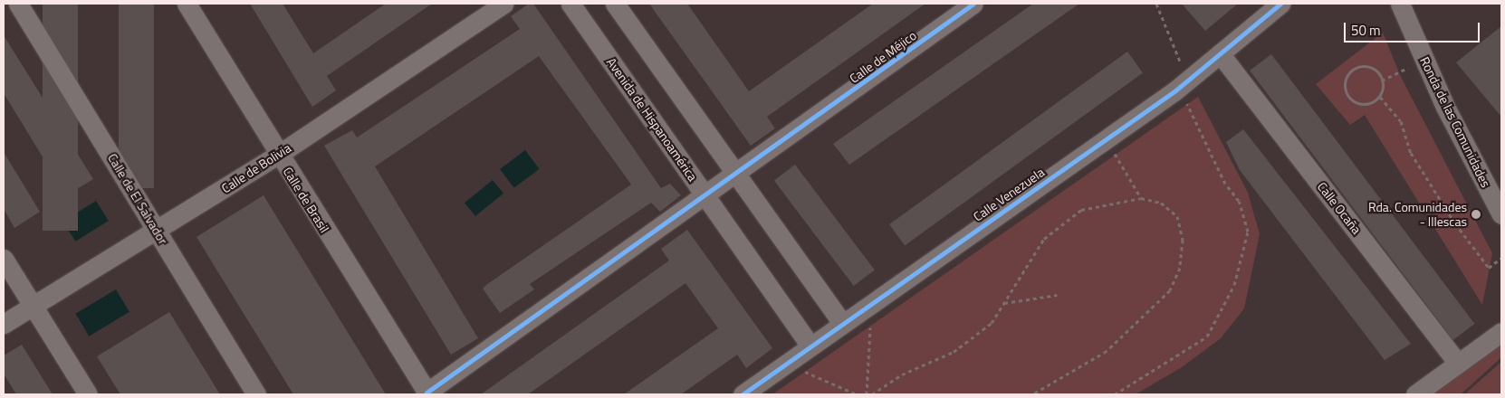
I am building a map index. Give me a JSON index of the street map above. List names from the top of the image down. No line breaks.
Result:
{"streets":{"street":["Calle de Méjico","Avenida de Hispanoamérica","Ronda de las Comunidades","Calle de Bolivia","Calle Venezuela","Calle de El Salvador","Calle de Brasil","Calle Ocaña"]},"crossings":[["Calle de Méjico","Avenida de Hispanoamérica"],["Calle de Méjico","Calle de Brasil"],["Avenida de Hispanoamérica","Calle Venezuela"],["Calle de Bolivia","Calle de El Salvador"],["Calle de Bolivia","Calle de Brasil"],["Calle Venezuela","Calle Ocaña"]],"places":["Rda. Comunidades - Illescas"],"scale_bar":"50 m"}
